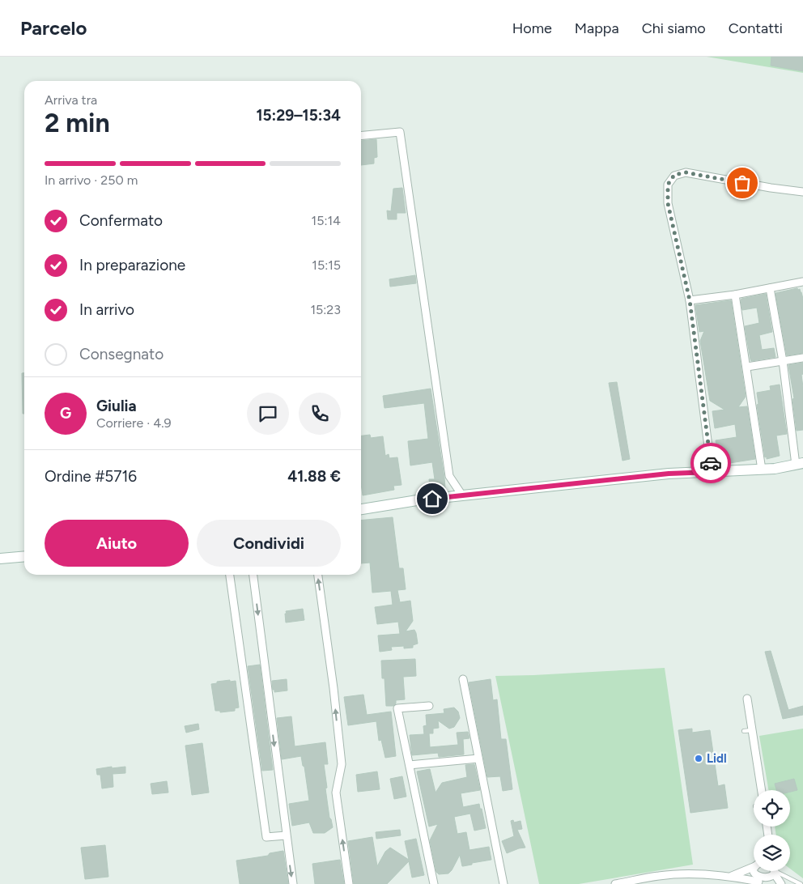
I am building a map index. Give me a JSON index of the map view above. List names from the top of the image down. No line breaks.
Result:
{"places":["Lidl"],"page":{"header":"Parcelo","nav":["Home","Mappa","Chi siamo","Contatti"],"heading":["2 min","Arriva tra","15:29–15:34"],"panel":["Giulia","Corriere · 4.9","Ordine #5716","41.88 €"],"bar":"In arrivo · 250 m","list":[["Confermato","15:14"],["In preparazione","15:15"],["In arrivo","15:23"],"Consegnato"],"round":"G","buttons":["Aiuto","Condividi"]}}
